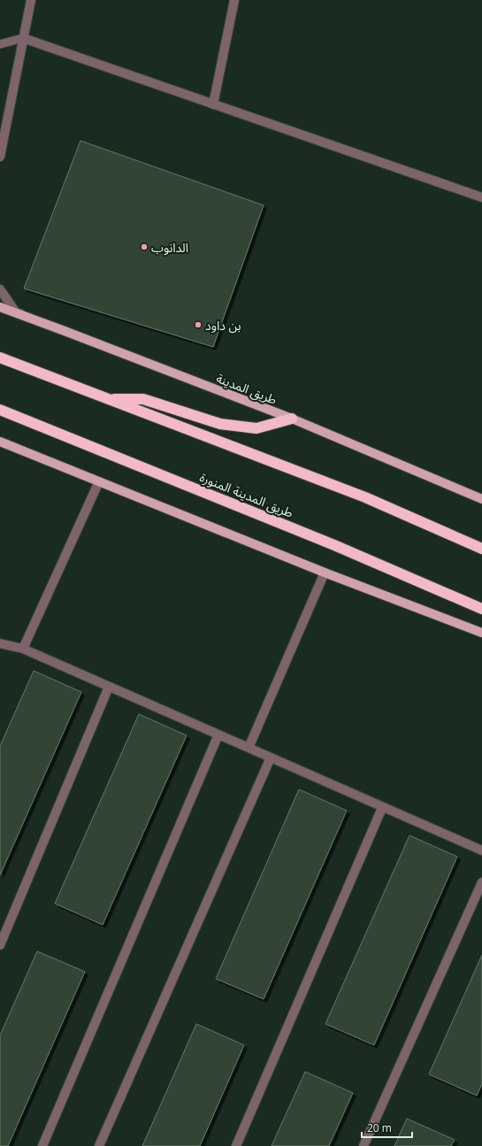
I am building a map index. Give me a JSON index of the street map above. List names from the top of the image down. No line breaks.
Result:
{"streets":{"highway":["طريق المدينة المنورة"],"main road":["طريق المدينة"]},"places":["الدانوب","بن داود"],"scale_bar":"20 m"}
